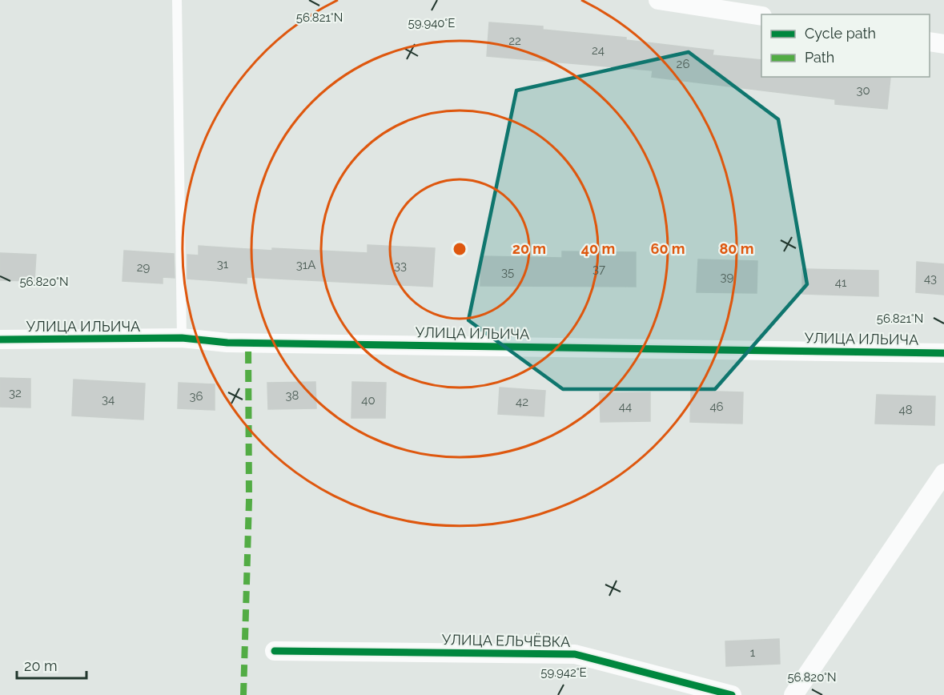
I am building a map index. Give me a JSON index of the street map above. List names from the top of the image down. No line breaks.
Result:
{"streets":{"street":["УЛИЦА ИЛЬИЧА","УЛИЦА ЕЛЬЧЁВКА"]},"house_numbers":["22","24","26","30","31","31А","33","29","37","35","39","43","41","32","38","36","34","40","42","44","46","48","1"],"legend":["Cycle path","Path"],"scale_bar":"20 m","coordinates":["56.821°N","59.940°E","56.820°N","59.942°E"],"rings":["20 m","40 m","60 m","80 m"]}
